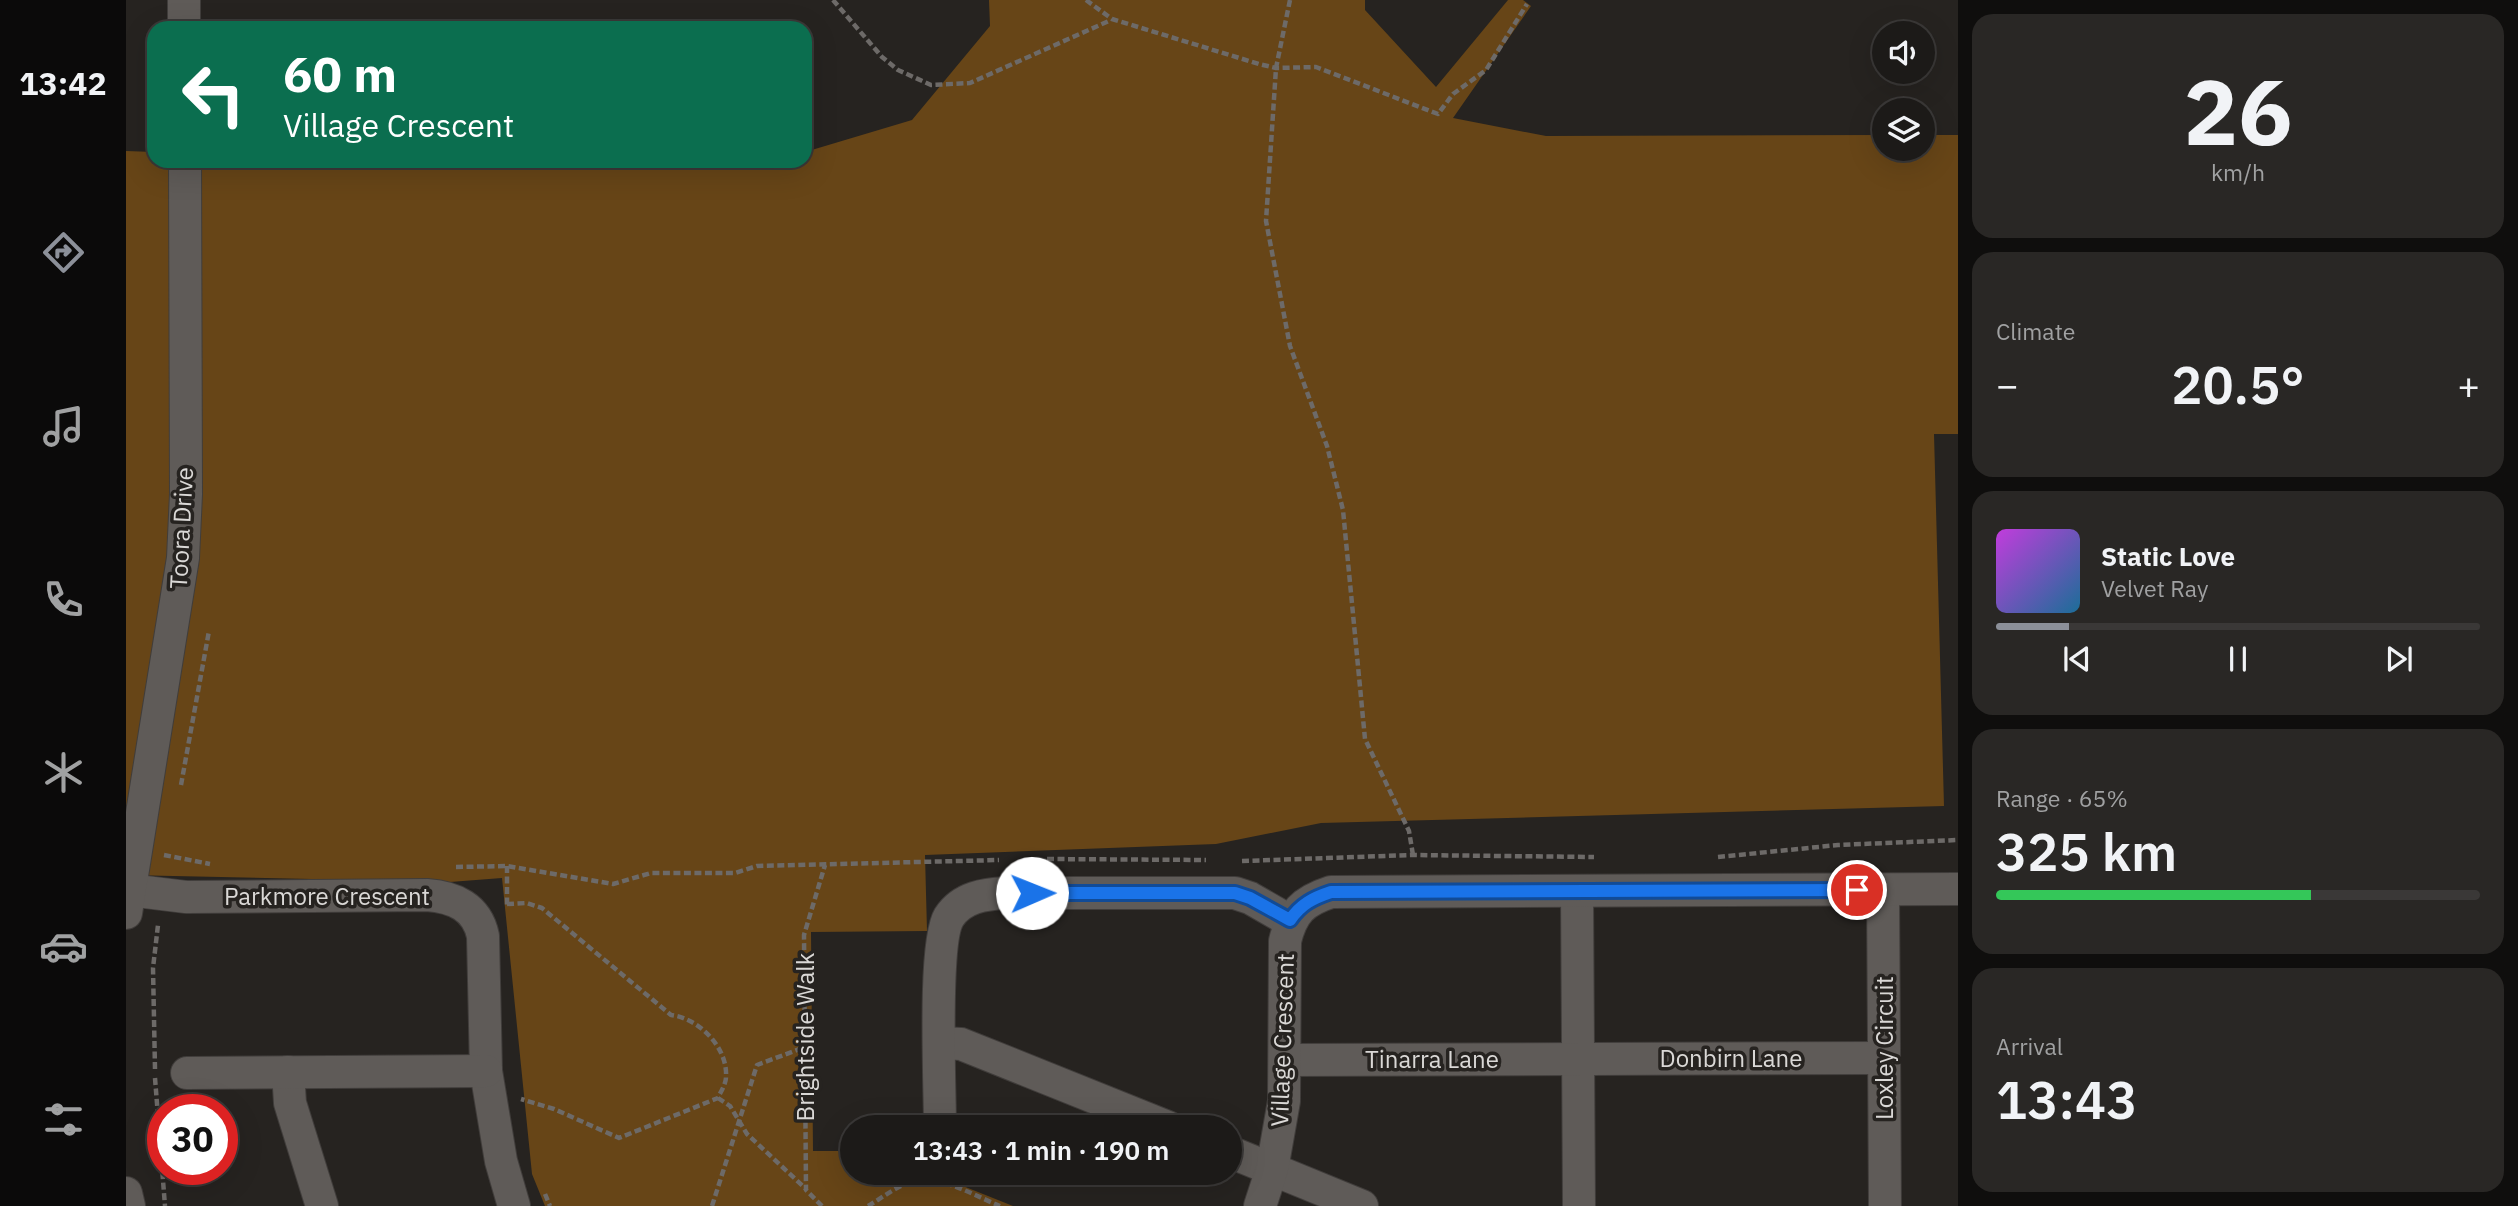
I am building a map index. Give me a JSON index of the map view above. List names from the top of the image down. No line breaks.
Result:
{"streets":{"street":["Toora Drive","Parkmore Crescent","Village Crescent","Loxley Circuit","Donbirn Lane","Tinarra Lane"],"path":["Brightside Walk"]},"crossings":[["Toora Drive","Parkmore Crescent"],["Village Crescent","Loxley Circuit"],["Village Crescent","Tinarra Lane"],["Loxley Circuit","Donbirn Lane"],["Donbirn Lane","Tinarra Lane"]],"page":{"tabs":"13:42","tile":[["26","km/h"],"Climate",["Range · 65%","325 km"],["Arrival","13:43"]],"turn":["60 m","Village Crescent"],"heat":["−","20.5°","+"],"song":["Static Love","Velvet Ray"],"limit":"30","trip":"13:43 · 1 min · 190 m"}}
